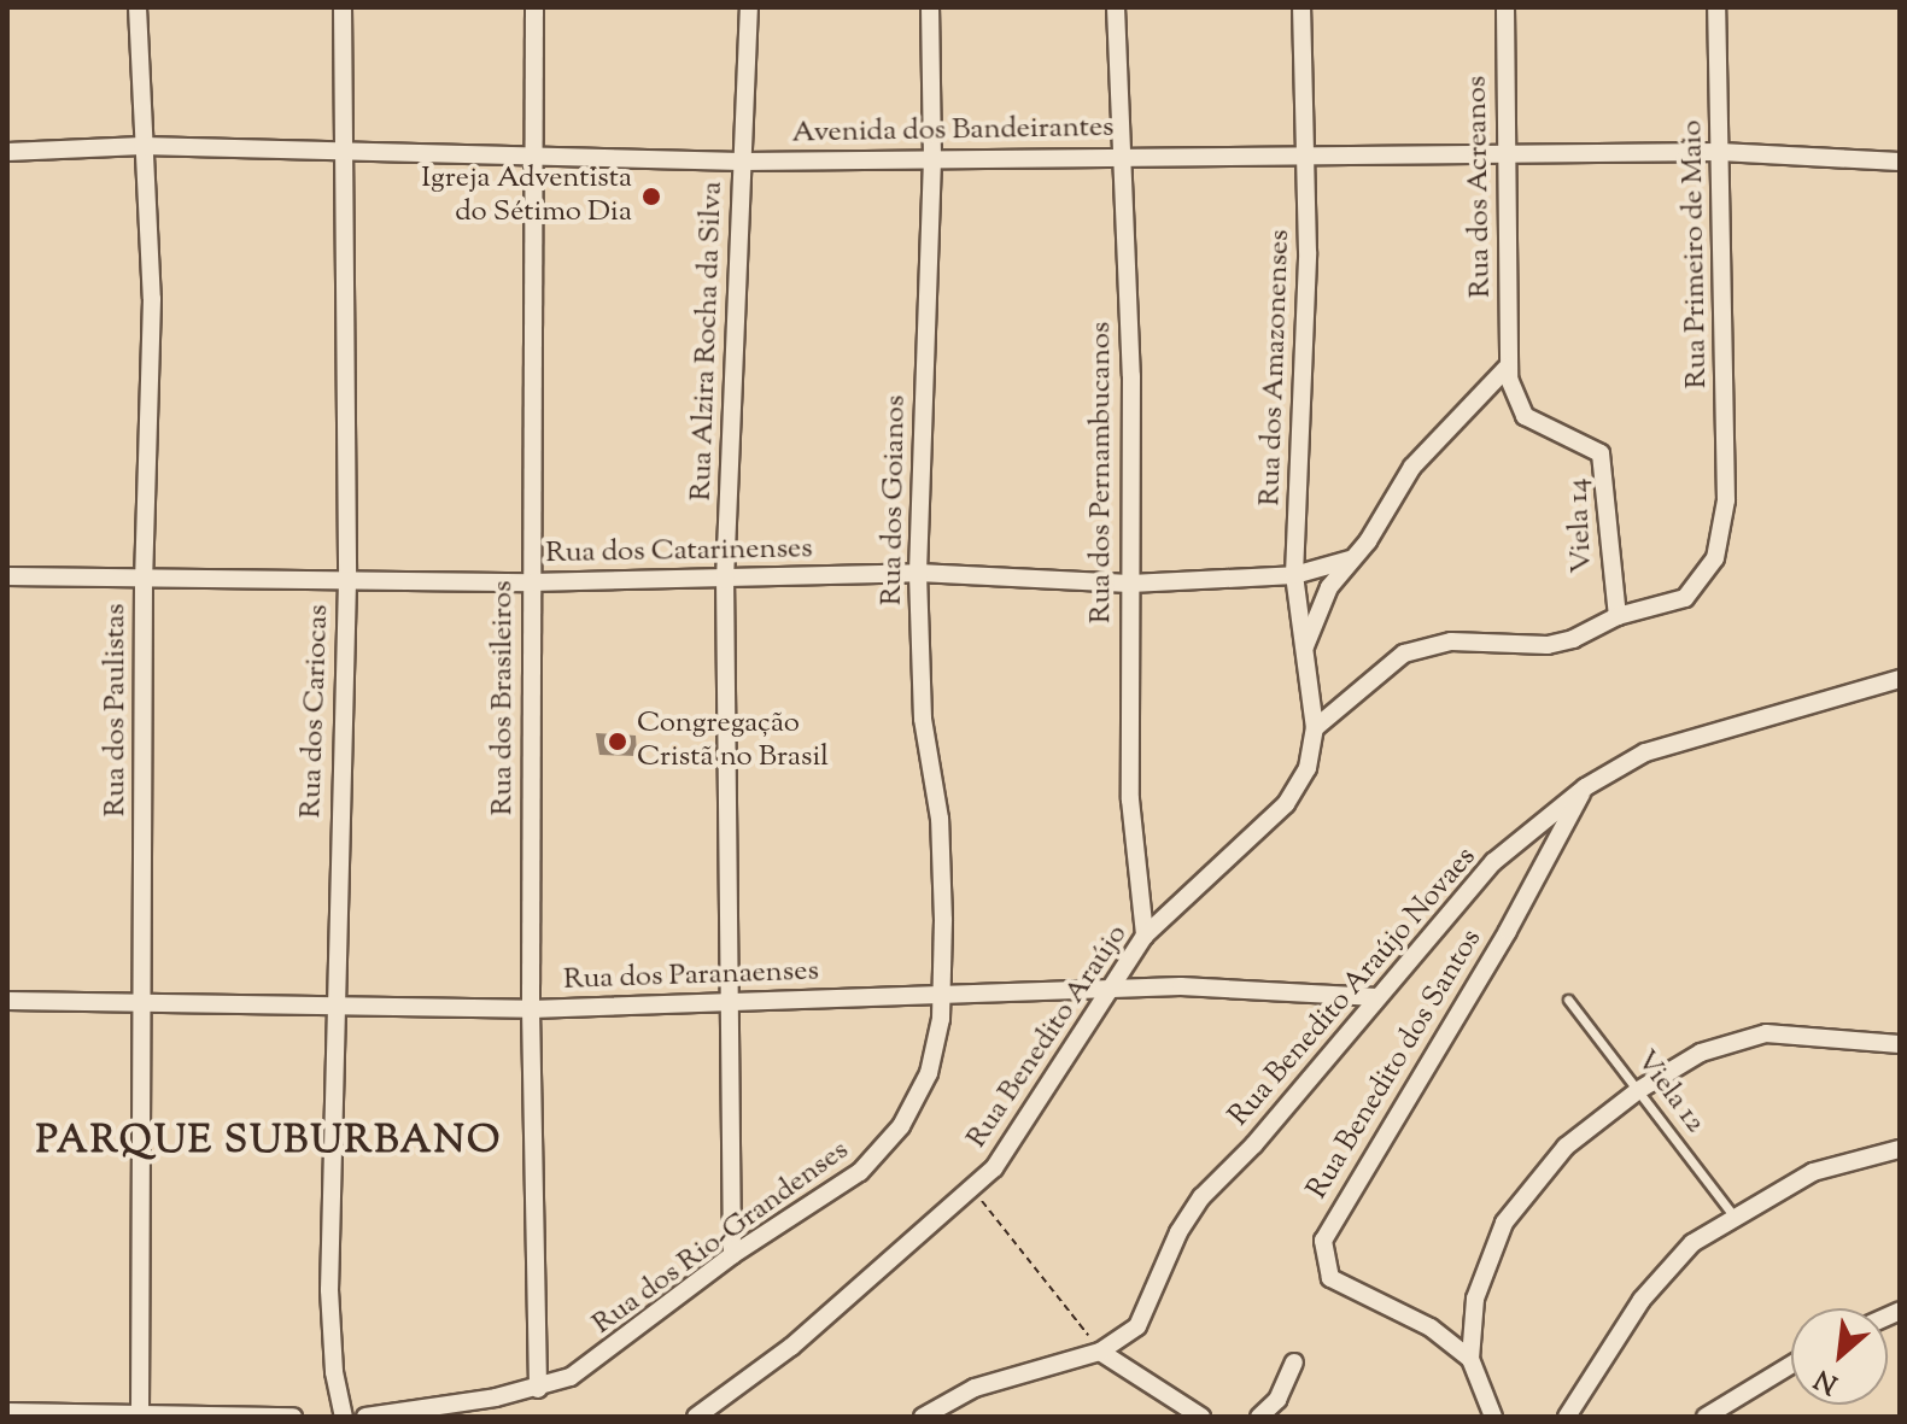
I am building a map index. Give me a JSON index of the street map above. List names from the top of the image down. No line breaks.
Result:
{"streets":{"street":["Avenida dos Bandeirantes","Rua dos Acreanos","Rua Primeiro de Maio","Rua Alzira Rocha da Silva","Rua dos Amazonenses","Rua dos Pernambucanos","Rua dos Goianos","Viela 14","Rua dos Catarinenses","Rua dos Brasileiros","Rua dos Paulistas","Rua dos Cariocas","Rua dos Paranaenses","Rua Benedito Araújo Novaes","Rua Benedito Araújo","Rua Benedito dos Santos","Rua dos Rio-Grandenses"],"lane":["Viela 12"]},"crossings":[["Avenida dos Bandeirantes","Rua dos Acreanos"],["Avenida dos Bandeirantes","Rua Primeiro de Maio"],["Avenida dos Bandeirantes","Rua Alzira Rocha da Silva"],["Avenida dos Bandeirantes","Rua dos Amazonenses"],["Avenida dos Bandeirantes","Rua dos Pernambucanos"],["Avenida dos Bandeirantes","Rua dos Goianos"],["Avenida dos Bandeirantes","Rua dos Brasileiros"],["Avenida dos Bandeirantes","Rua dos Paulistas"],["Avenida dos Bandeirantes","Rua dos Cariocas"],["Rua dos Acreanos","Viela 14"],["Rua Primeiro de Maio","Viela 14"],["Rua Alzira Rocha da Silva","Rua dos Catarinenses"],["Rua Alzira Rocha da Silva","Rua dos Paranaenses"],["Rua Alzira Rocha da Silva","Rua dos Rio-Grandenses"],["Rua dos Amazonenses","Rua dos Catarinenses"],["Rua dos Amazonenses","Rua Benedito Araújo"],["Rua dos Pernambucanos","Rua dos Catarinenses"],["Rua dos Pernambucanos","Rua Benedito Araújo"],["Rua dos Goianos","Rua dos Catarinenses"],["Rua dos Goianos","Rua dos Paranaenses"],["Rua dos Goianos","Rua dos Rio-Grandenses"],["Rua dos Catarinenses","Rua dos Brasileiros"],["Rua dos Catarinenses","Rua dos Paulistas"],["Rua dos Catarinenses","Rua dos Cariocas"],["Rua dos Brasileiros","Rua dos Paranaenses"],["Rua dos Brasileiros","Rua dos Rio-Grandenses"],["Rua dos Paulistas","Rua dos Paranaenses"],["Rua dos Cariocas","Rua dos Paranaenses"],["Rua dos Paranaenses","Rua Benedito Araújo Novaes"],["Rua dos Paranaenses","Rua Benedito Araújo"],["Rua dos Paranaenses","Rua dos Rio-Grandenses"],["Rua Benedito Araújo Novaes","Rua Benedito dos Santos"]],"districts":["PARQUE SUBURBANO"],"places":["Igreja Adventista do Sétimo Dia","Congregação Cristã no Brasil"],"north":"bottom left"}
